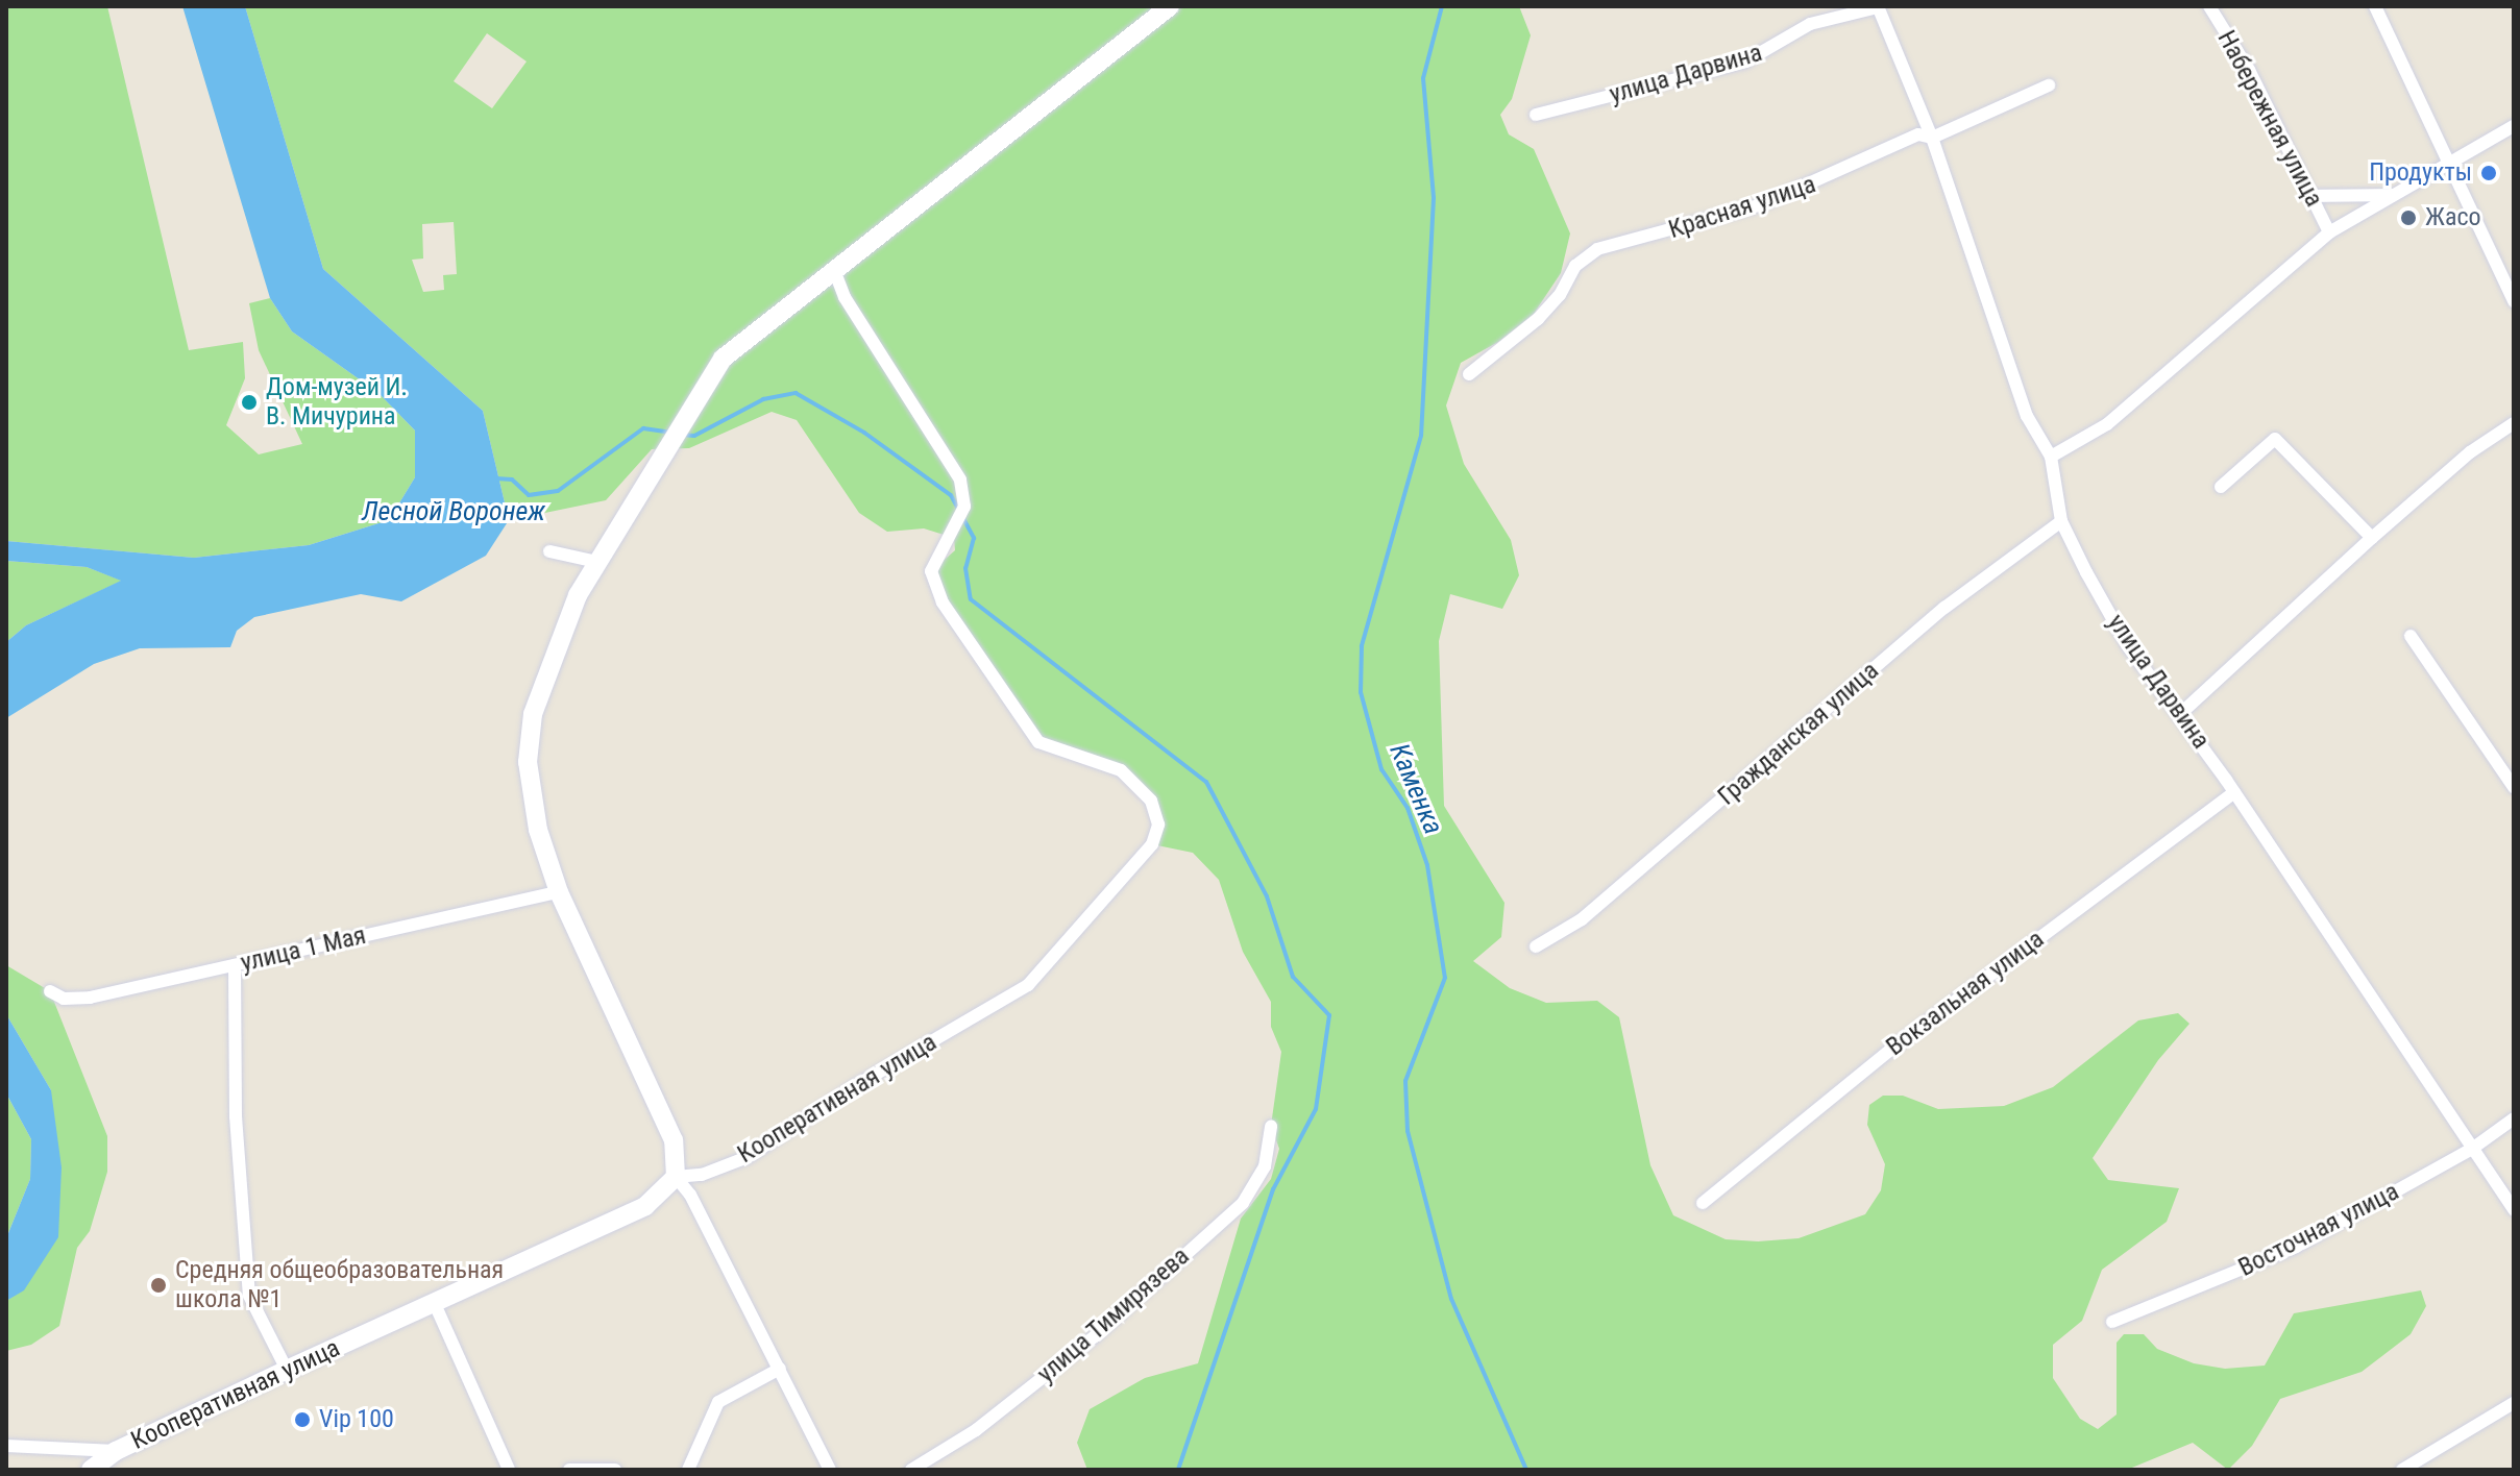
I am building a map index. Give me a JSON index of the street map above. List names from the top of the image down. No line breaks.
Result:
{"streets":{"street":["улица Дарвина","Набережная улица","Красная улица","Гражданская улица","улица 1 Мая","Вокзальная улица","Кооперативная улица","Восточная улица","улица Тимирязева"]},"crossings":[["улица Дарвина","Красная улица"],["улица Дарвина","Гражданская улица"],["улица Дарвина","Вокзальная улица"],["улица Дарвина","Восточная улица"]],"water":["Лесной Воронеж","Каменка"],"places":["Продукты","Жасо","Дом-музей И. В. Мичурина","Средняя общеобразовательная школа №1","Vip 100"]}
